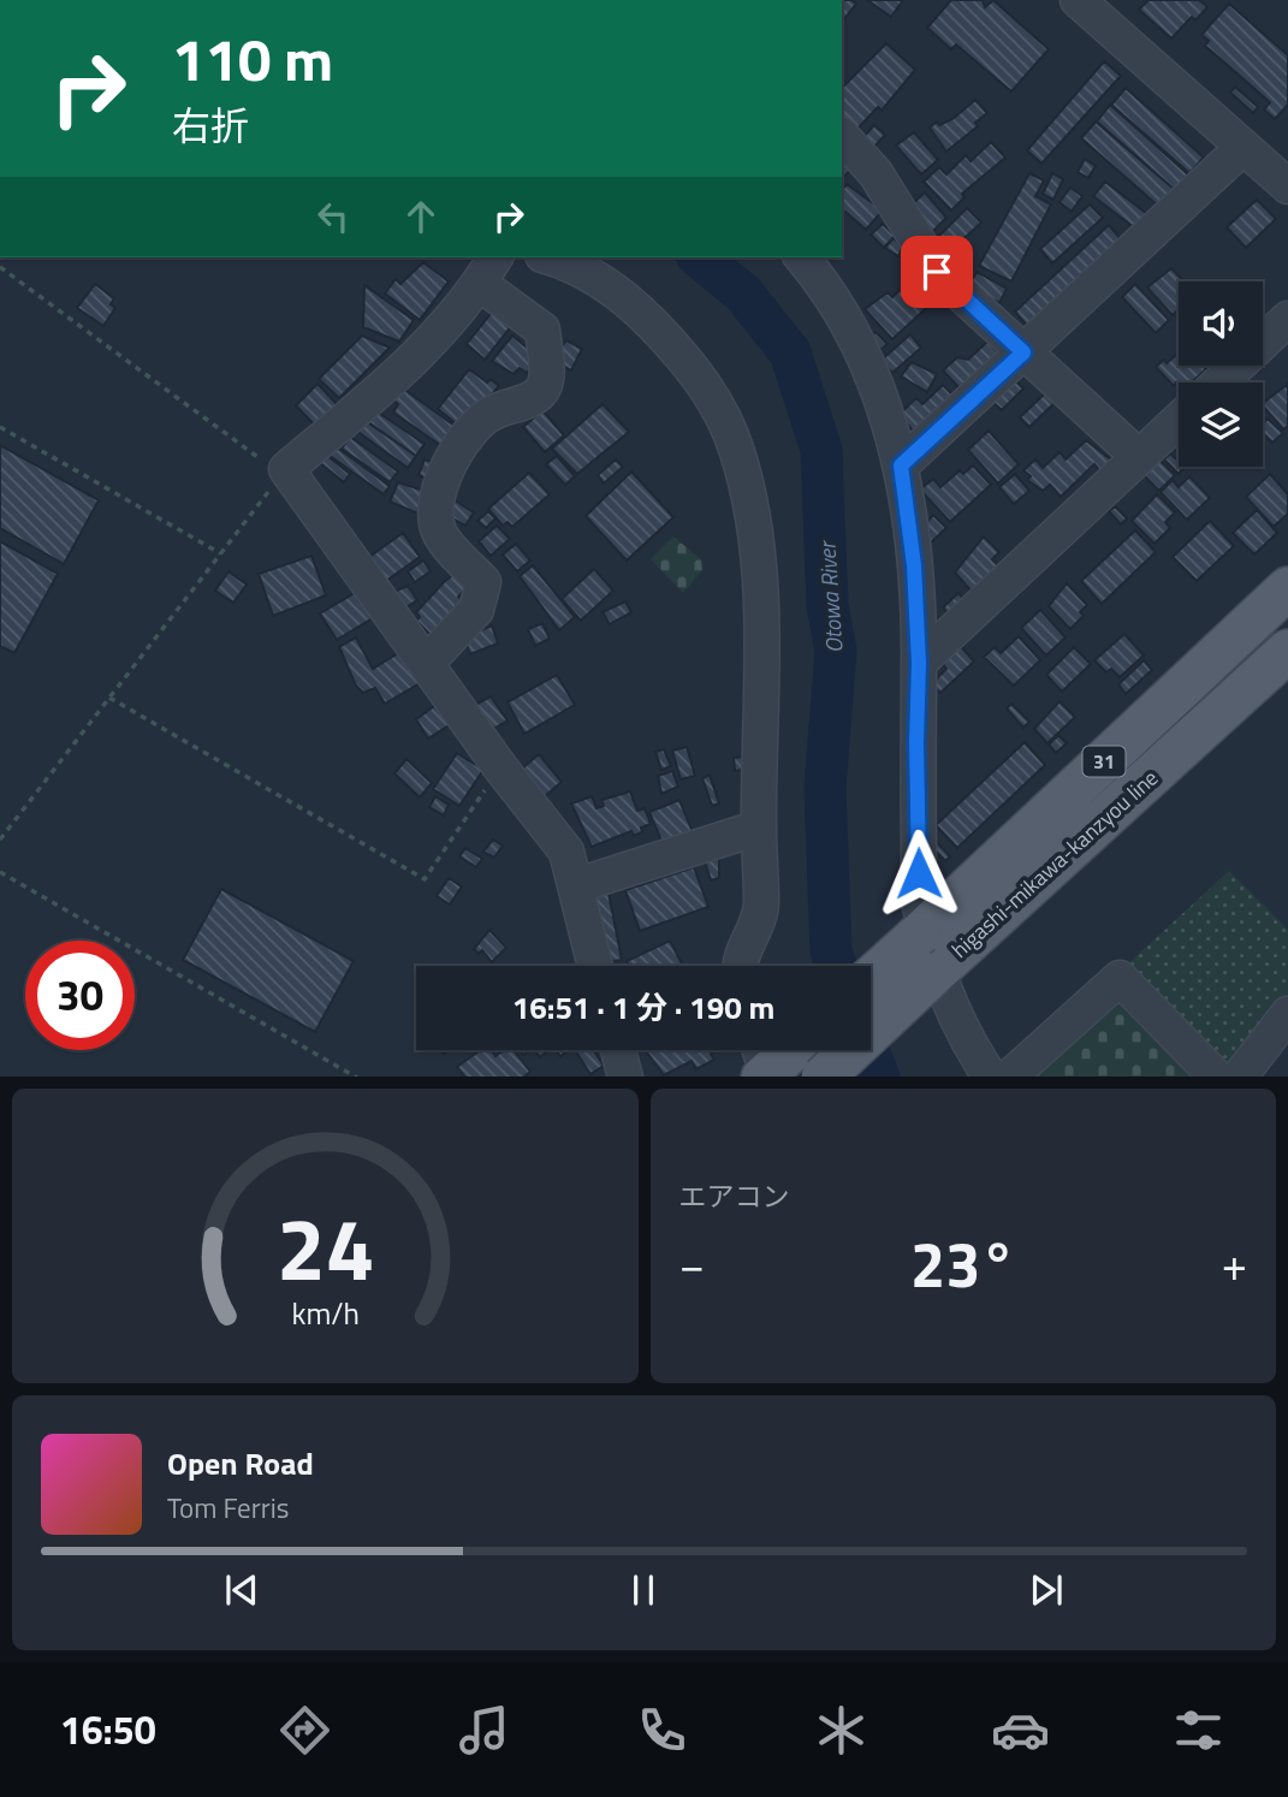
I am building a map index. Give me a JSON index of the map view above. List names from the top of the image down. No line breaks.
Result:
{"streets":{"main road":["31","higashi-mikawa-kanzyou line"]},"water":["Otowa River"],"page":{"turn":["110 m","右折"],"limit":"30","trip":"16:51 · 1 分 · 190 m","tile":"エアコン","heat":["−","23°","+"],"song":["Open Road","Tom Ferris"],"tabs":"16:50","gauge":["24","km/h"]}}
